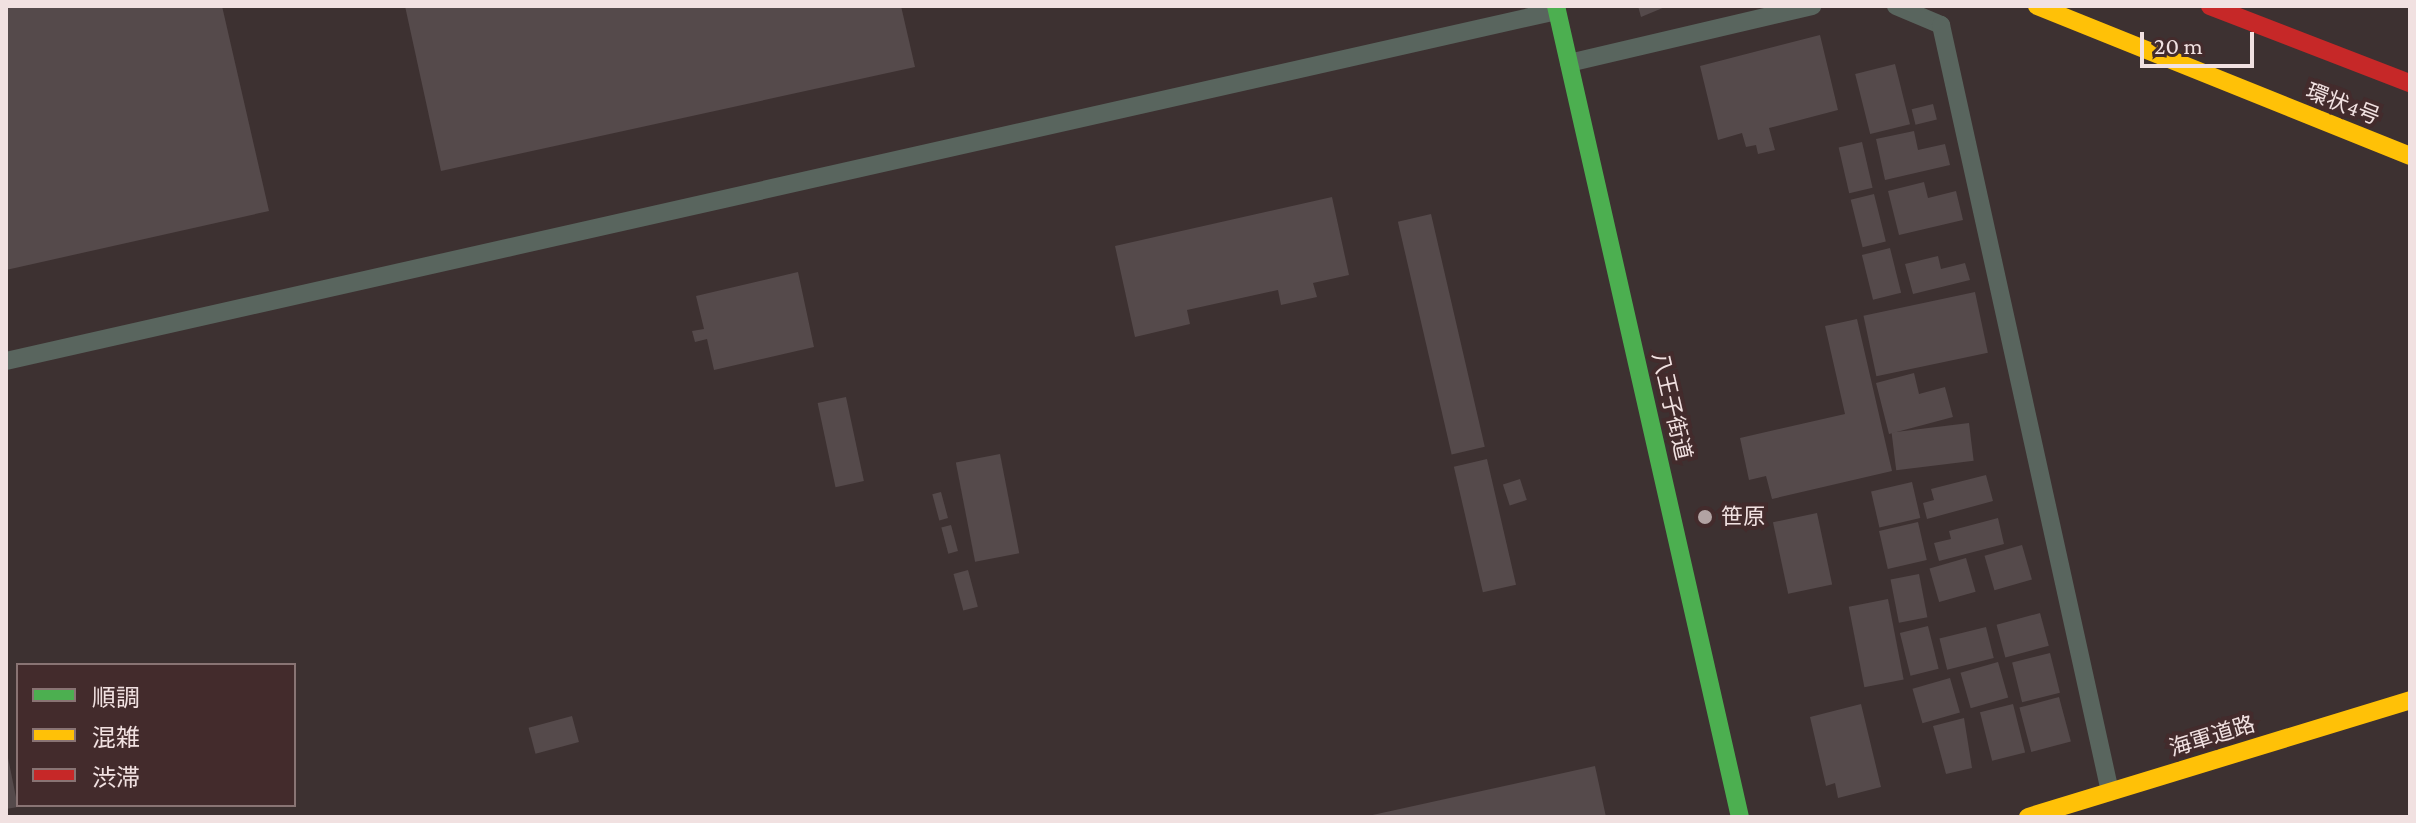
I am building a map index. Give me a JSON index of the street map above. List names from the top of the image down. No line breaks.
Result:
{"streets":{"street":["環状4号","八王子街道","海軍道路"]},"places":["笹原"],"legend":["順調","混雑","渋滞"],"scale_bar":"20 m"}
